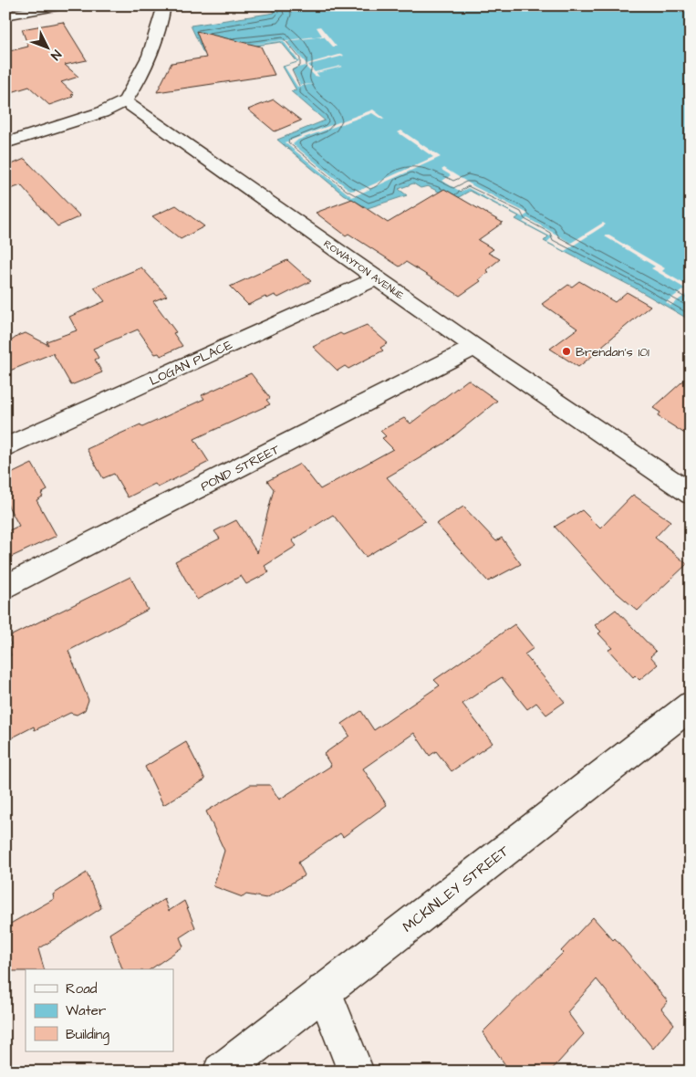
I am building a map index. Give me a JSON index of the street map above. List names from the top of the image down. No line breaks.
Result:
{"streets":{"street":["ROWAYTON AVENUE","LOGAN PLACE","POND STREET","MCKINLEY STREET"]},"crossings":[["ROWAYTON AVENUE","LOGAN PLACE"],["ROWAYTON AVENUE","POND STREET"]],"places":["Brendan's 101"],"legend":["Road","Water","Building"],"north":"bottom right"}
